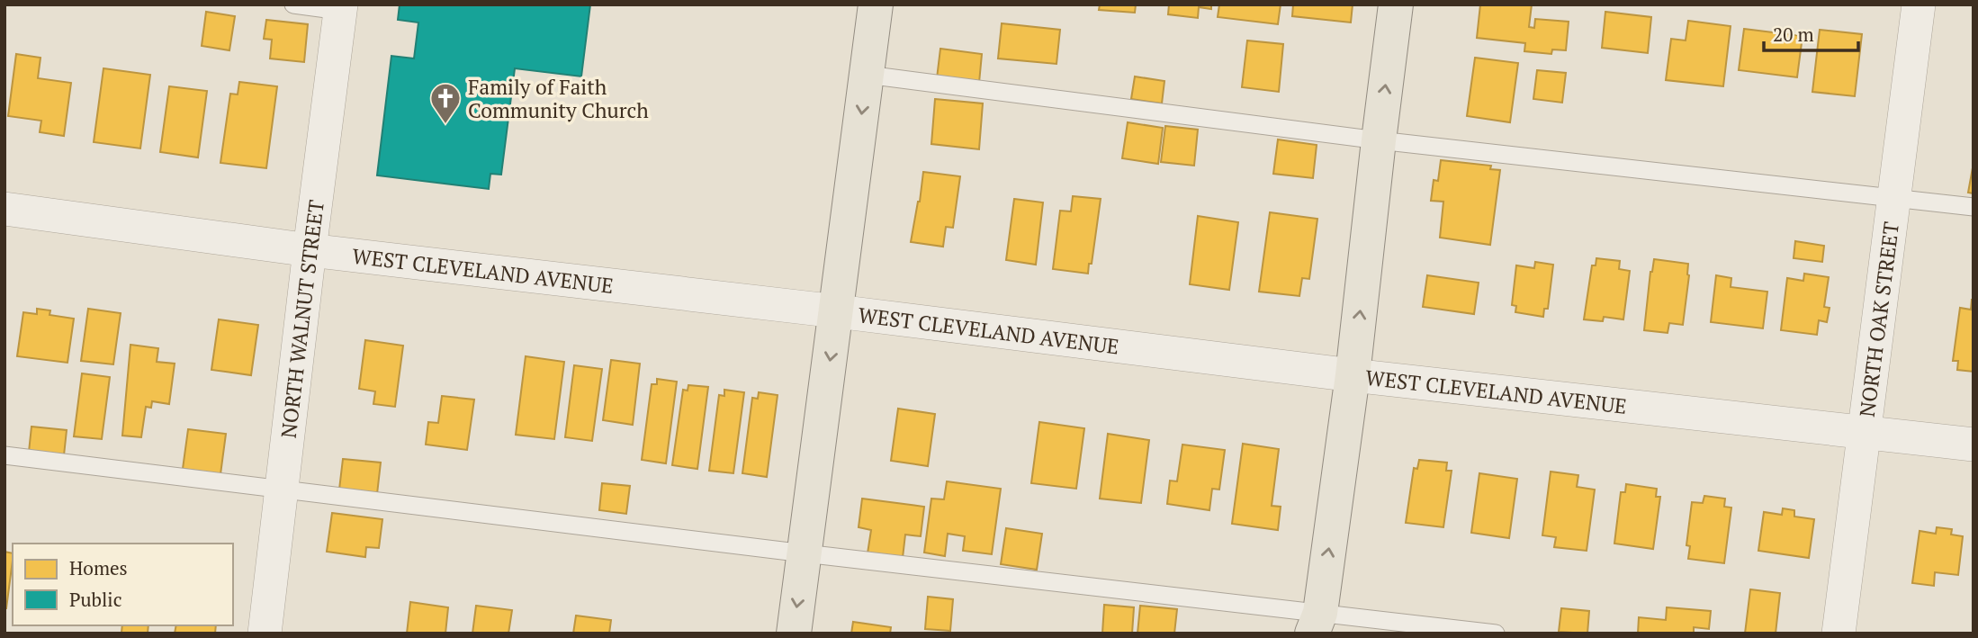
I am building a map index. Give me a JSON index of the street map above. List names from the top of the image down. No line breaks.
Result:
{"streets":{"street":["WEST CLEVELAND AVENUE","NORTH WALNUT STREET","NORTH OAK STREET"]},"crossings":[["WEST CLEVELAND AVENUE","NORTH WALNUT STREET"],["WEST CLEVELAND AVENUE","NORTH OAK STREET"]],"places":{"church":["Family of Faith Community Church"]},"legend":["Homes","Public"],"scale_bar":"20 m"}
